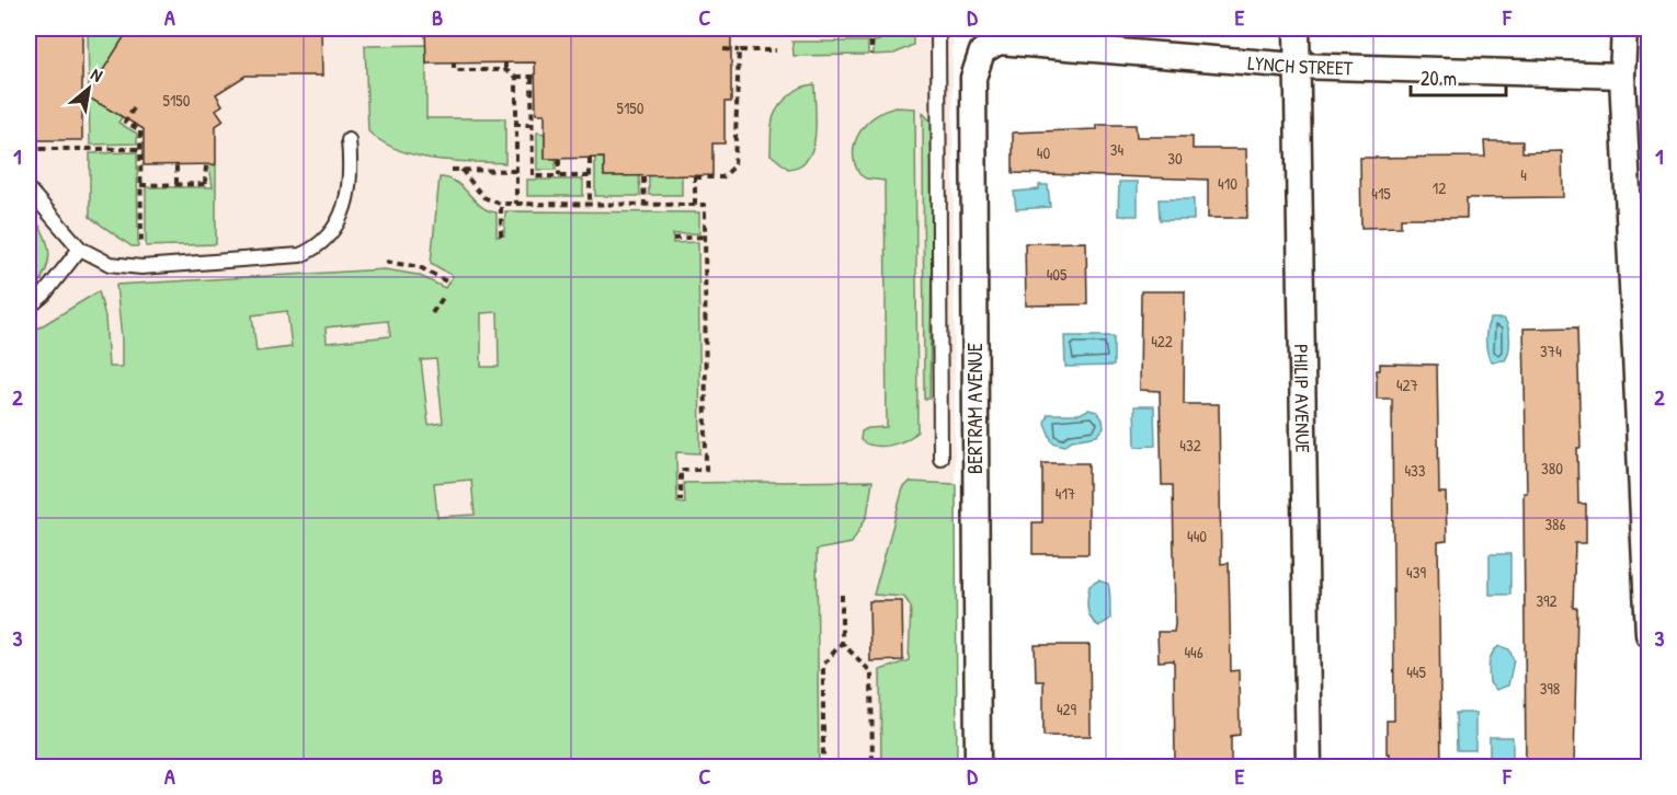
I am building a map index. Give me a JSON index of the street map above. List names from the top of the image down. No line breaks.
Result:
{"streets":{"street":["LYNCH STREET","PHILIP AVENUE","BERTRAM AVENUE"]},"crossings":[["LYNCH STREET","PHILIP AVENUE"],["LYNCH STREET","BERTRAM AVENUE"]],"house_numbers":["5150","5150","34","40","30","4","410","12","415","405","422","374","427","432","380","433","417","386","440","439","392","446","445","398","429"],"scale_bar":"20 m","north":"top right","grid":{"columns":["A","B","C","D","E","F"],"rows":["1","2","3"]}}
